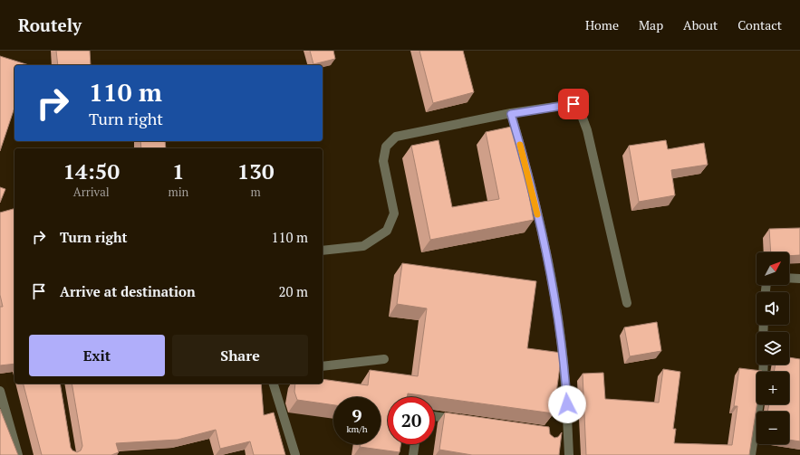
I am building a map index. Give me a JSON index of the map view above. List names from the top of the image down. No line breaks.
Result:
{"north":"top right","page":{"header":"Routely","nav":["Home","Map","About","Contact"],"turn":["110 m","Turn right"],"eta":["14:50","Arrival","1","min","130","m"],"list":[{"name":"Turn right","value":"110 m"},{"name":"Arrive at destination","value":"20 m"}],"map_buttons":["+","−"],"buttons":["Exit","Share"],"speed":"9 km/h","limit":"20"}}
